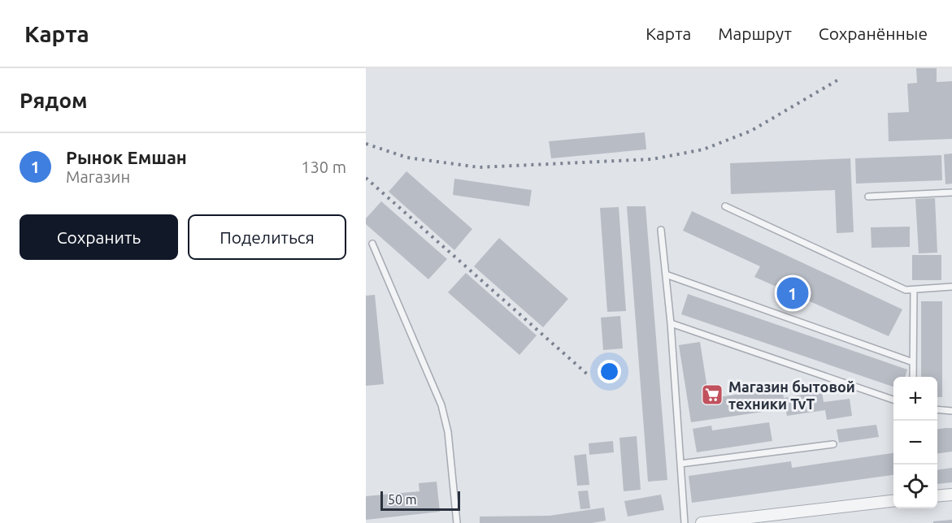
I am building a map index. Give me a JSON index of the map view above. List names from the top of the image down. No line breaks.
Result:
{"places":{"supermarket":["Магазин бытовой техники TvT"]},"scale_bar":"50 m","page":{"header":"Карта","nav":["Карта","Маршрут","Сохранённые"],"heading":"Рядом","list":[{"mark":"1","name":"Рынок Емшан","note":"Магазин","value":"130 m"}],"buttons":["Сохранить","Поделиться"],"pins":"1","map_buttons":["+","−"],"scale":"50 m"}}
